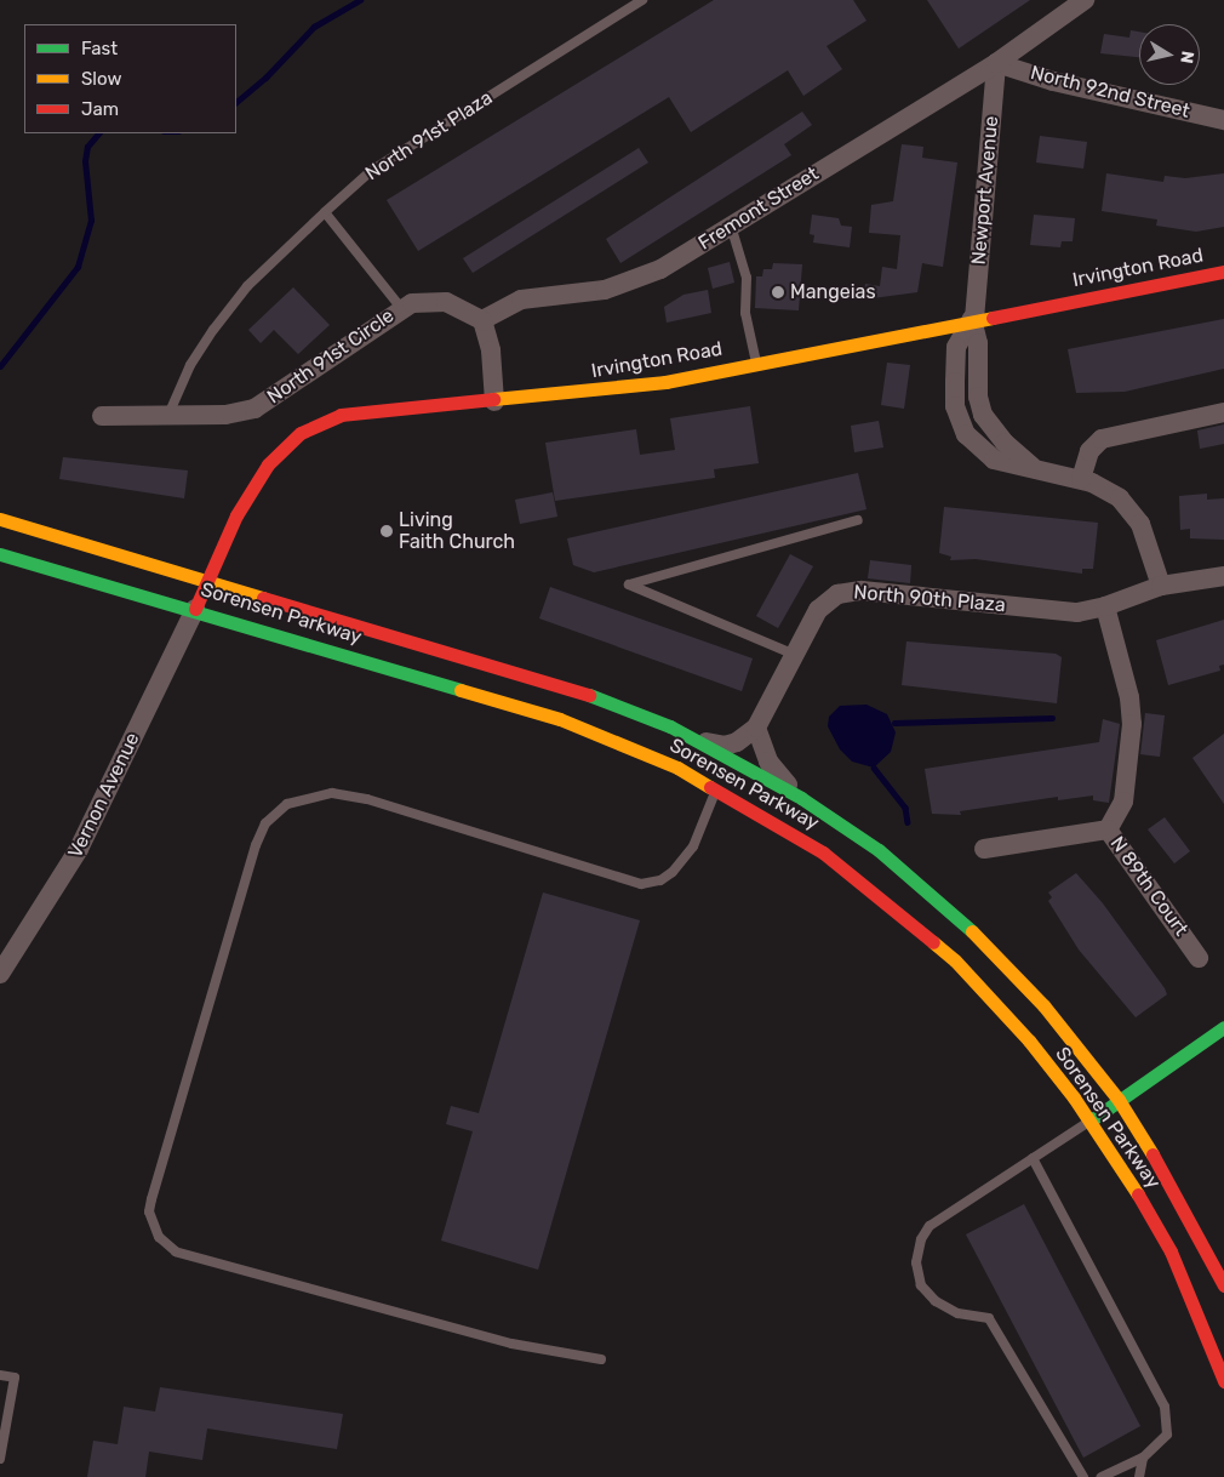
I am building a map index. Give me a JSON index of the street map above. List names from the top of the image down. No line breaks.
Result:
{"streets":{"main road":["Irvington Road","Sorensen Parkway"],"street":["North 92nd Street","Newport Avenue","Fremont Street","North 91st Circle","North 90th Plaza","Vernon Avenue","N 89th Court"],"lane":["North 91st Plaza"]},"crossings":[["North 92nd Street","Newport Avenue"],["North 92nd Street","Fremont Street"],["North 91st Plaza","North 91st Circle"],["Newport Avenue","Fremont Street"],["Newport Avenue","Irvington Road"],["Fremont Street","North 91st Circle"],["Irvington Road","Sorensen Parkway"],["Irvington Road","Vernon Avenue"],["Sorensen Parkway","Vernon Avenue"]],"places":["Mangeias","Living Faith Church"],"legend":["Fast","Slow","Jam"],"north":"right"}
